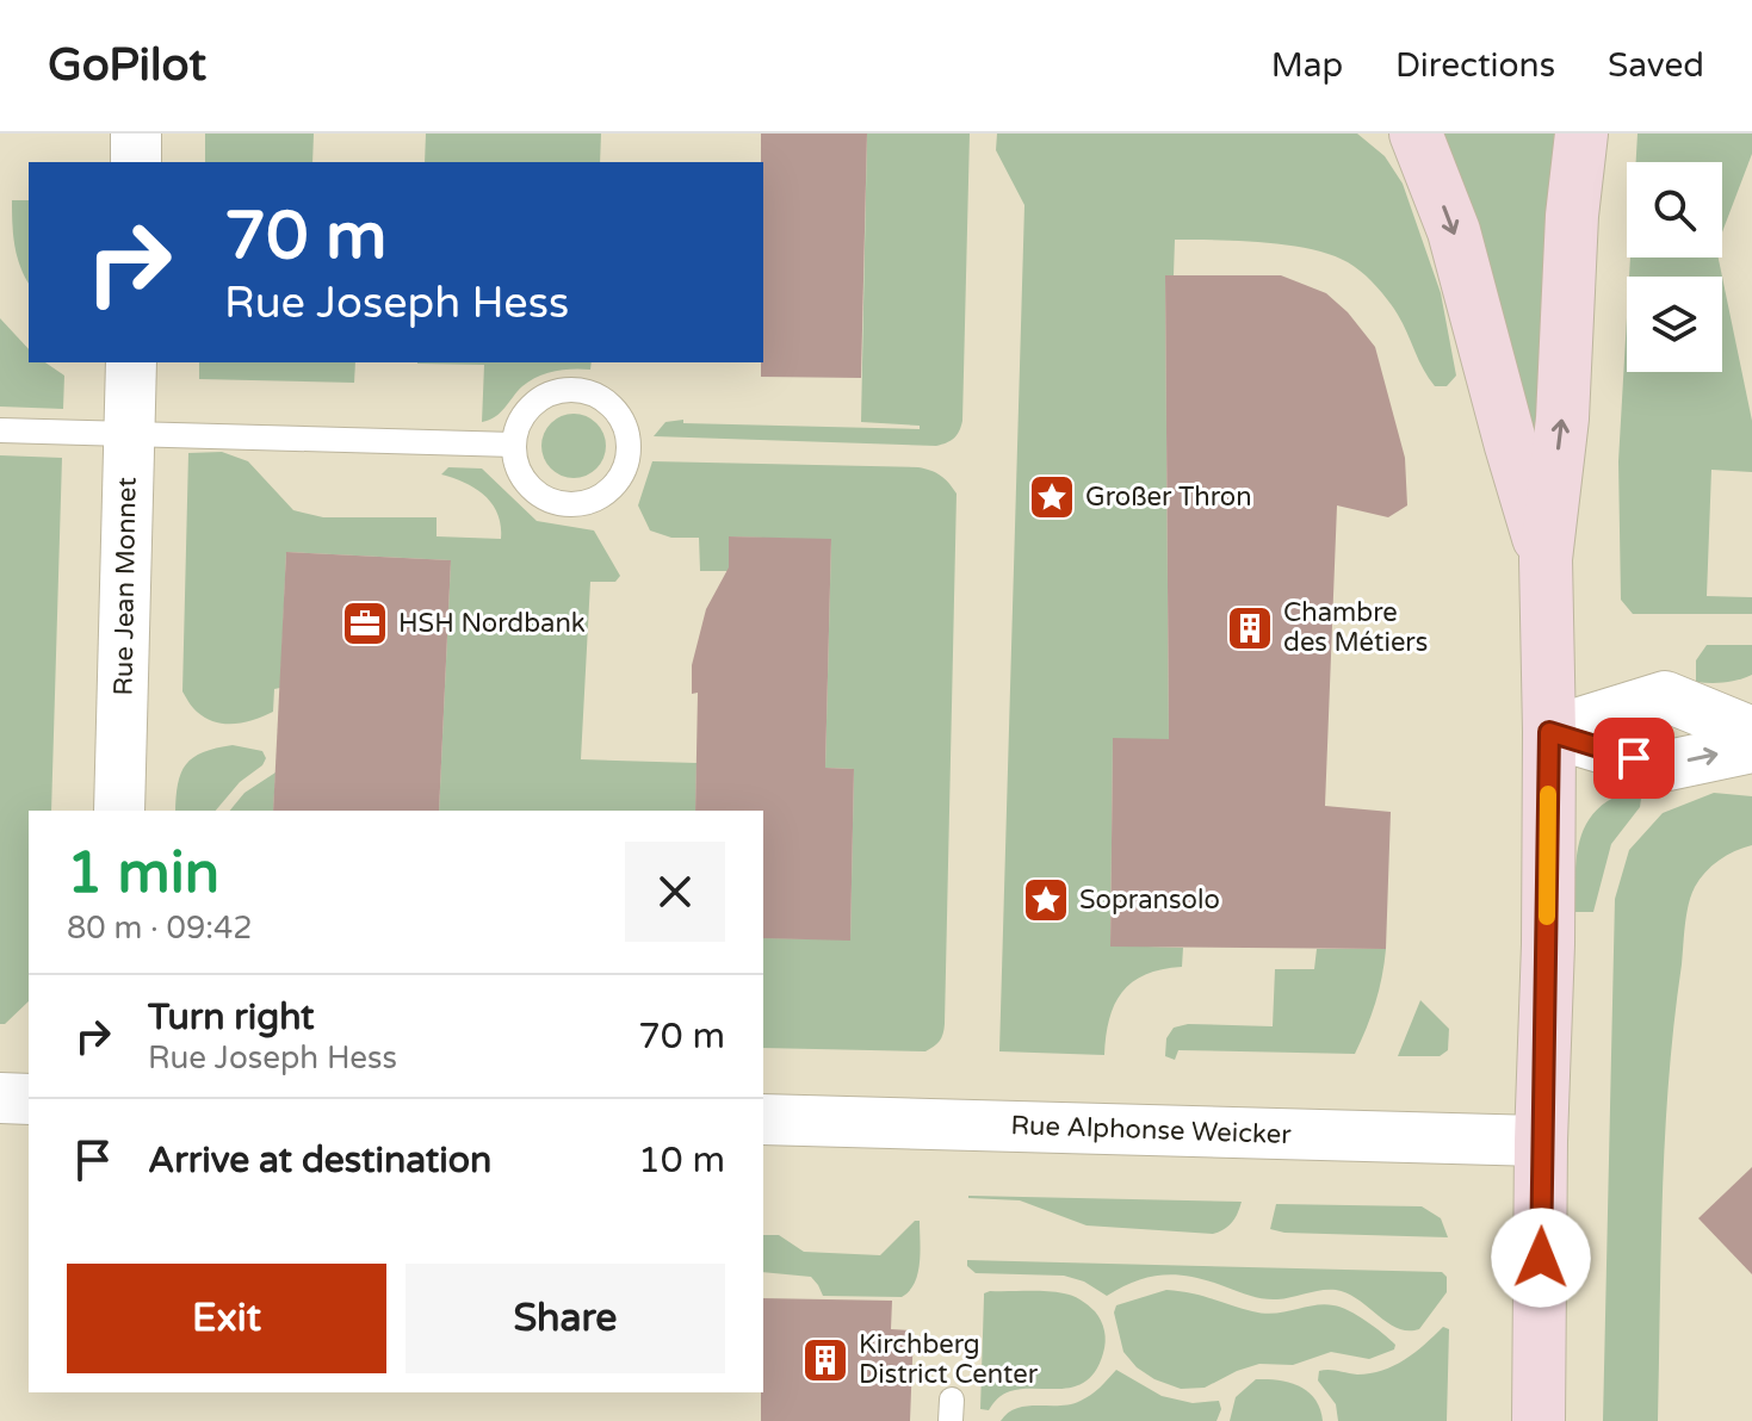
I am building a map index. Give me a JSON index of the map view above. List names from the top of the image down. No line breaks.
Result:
{"streets":{"street":["Rue Jean Monnet","Rue Alphonse Weicker"]},"places":{"place":["Großer Thron","Sopransolo"],"office":["HSH Nordbank"],"building":["Chambre des Métiers","Kirchberg District Center"]},"page":{"header":"GoPilot","nav":["Map","Directions","Saved"],"turn":["70 m","Rue Joseph Hess"],"heading":["1 min","80 m · 09:42"],"list":[{"name":"Turn right","note":"Rue Joseph Hess","value":"70 m"},{"name":"Arrive at destination","value":"10 m"}],"buttons":["Exit","Share"]}}
